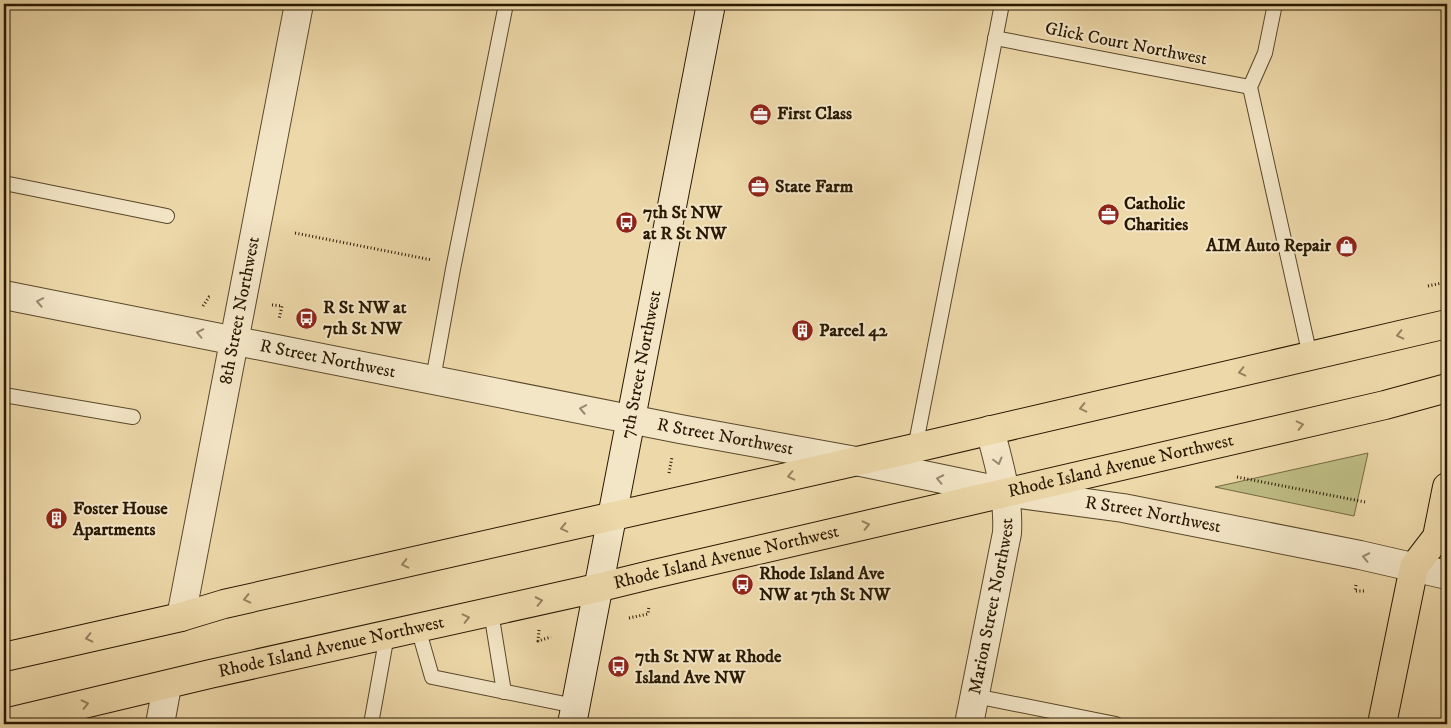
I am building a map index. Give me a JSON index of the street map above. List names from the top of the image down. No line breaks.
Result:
{"streets":{"highway":["Rhode Island Avenue Northwest"],"street":["8th Street Northwest","R Street Northwest","7th Street Northwest","Marion Street Northwest"],"lane":["Glick Court Northwest"]},"crossings":[["8th Street Northwest","R Street Northwest"],["R Street Northwest","7th Street Northwest"],["R Street Northwest","Rhode Island Avenue Northwest"],["R Street Northwest","Marion Street Northwest"],["7th Street Northwest","Rhode Island Avenue Northwest"],["Rhode Island Avenue Northwest","Marion Street Northwest"]],"one_way":["R Street Northwest"],"places":{"office":["First Class","State Farm","Catholic Charities"],"bus stop":["7th St NW at R St NW","R St NW at 7th St NW","Rhode Island Ave NW at 7th St NW","7th St NW at Rhode Island Ave NW"],"shop":["AIM Auto Repair"],"building":["Parcel 42","Foster House Apartments"]}}
